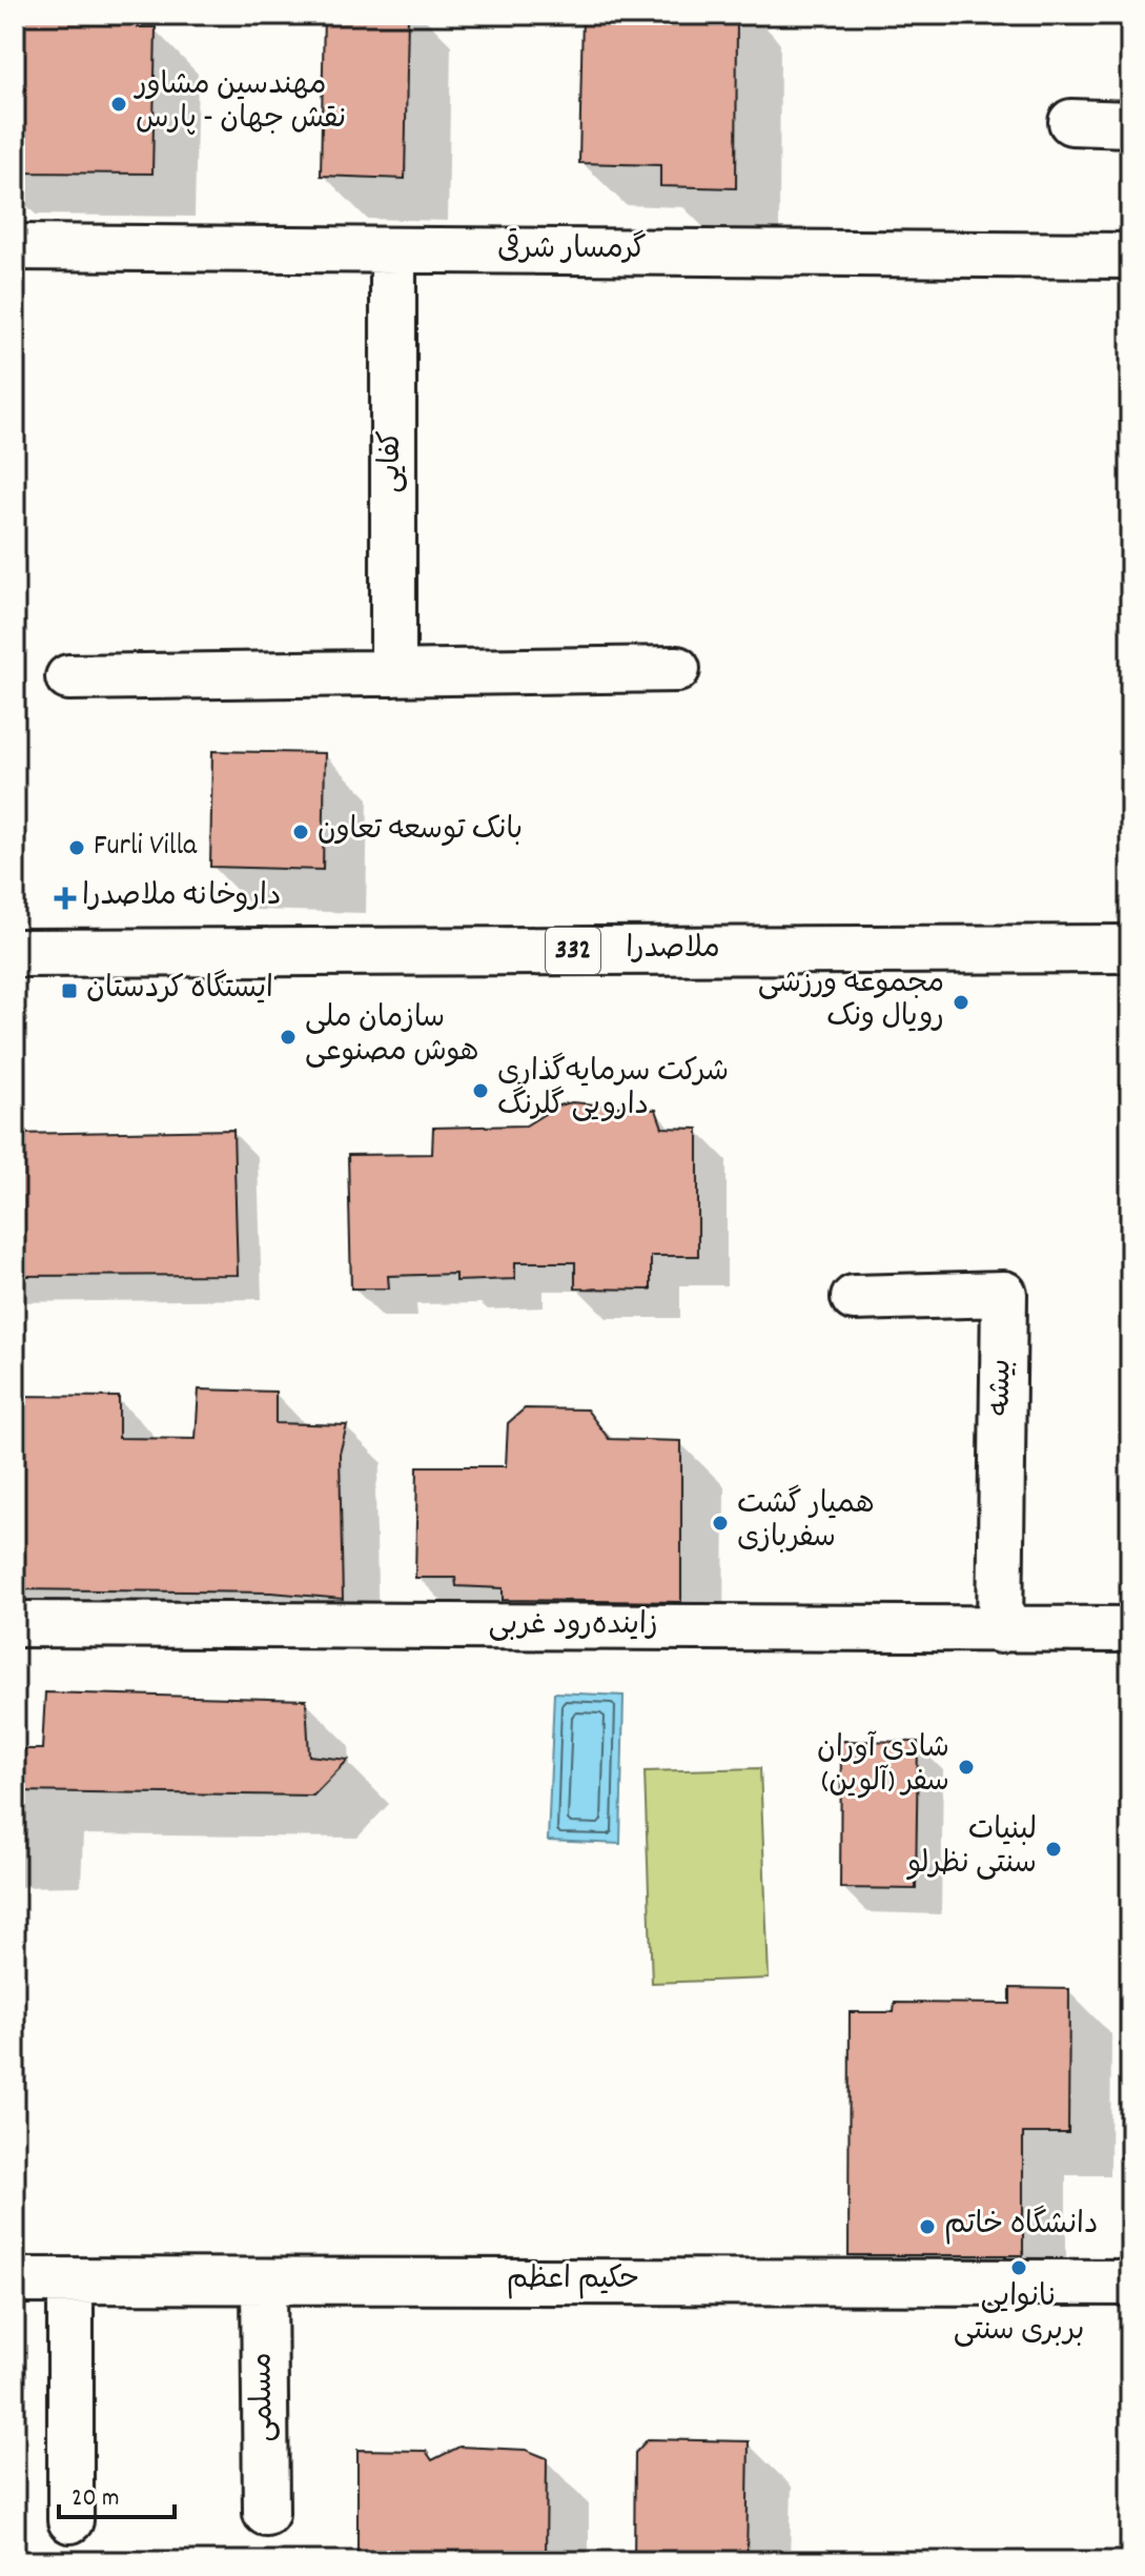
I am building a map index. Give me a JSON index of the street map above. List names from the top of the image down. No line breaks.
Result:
{"streets":{"main road":["332","ملاصدرا"],"street":["گرمسار شرقی","کفایی","بیشه","زاینده‌رود غربی","حکیم اعظم","مسلمی"]},"crossings":[["گرمسار شرقی","کفایی"],["بیشه","زاینده‌رود غربی"],["حکیم اعظم","مسلمی"]],"places":{"other":["مهندسین مشاور نقش جهان - پارس","بانک توسعه تعاون","Furli Villa","مجموعه ورزشی رویال ونک","سازمان ملی هوش مصنوعی","شرکت سرمایه‌گذاری دارویی گلرنگ","همیار گشت سفربازی","شادی آوران سفر (آلوین)","لبنیات سنتی نظرلو","دانشگاه خاتم","نانوایی بربری سنتی"],"health":["داروخانه ملاصدرا"],"transit":["ایستگاه کردستان"]},"scale_bar":"20 m"}
